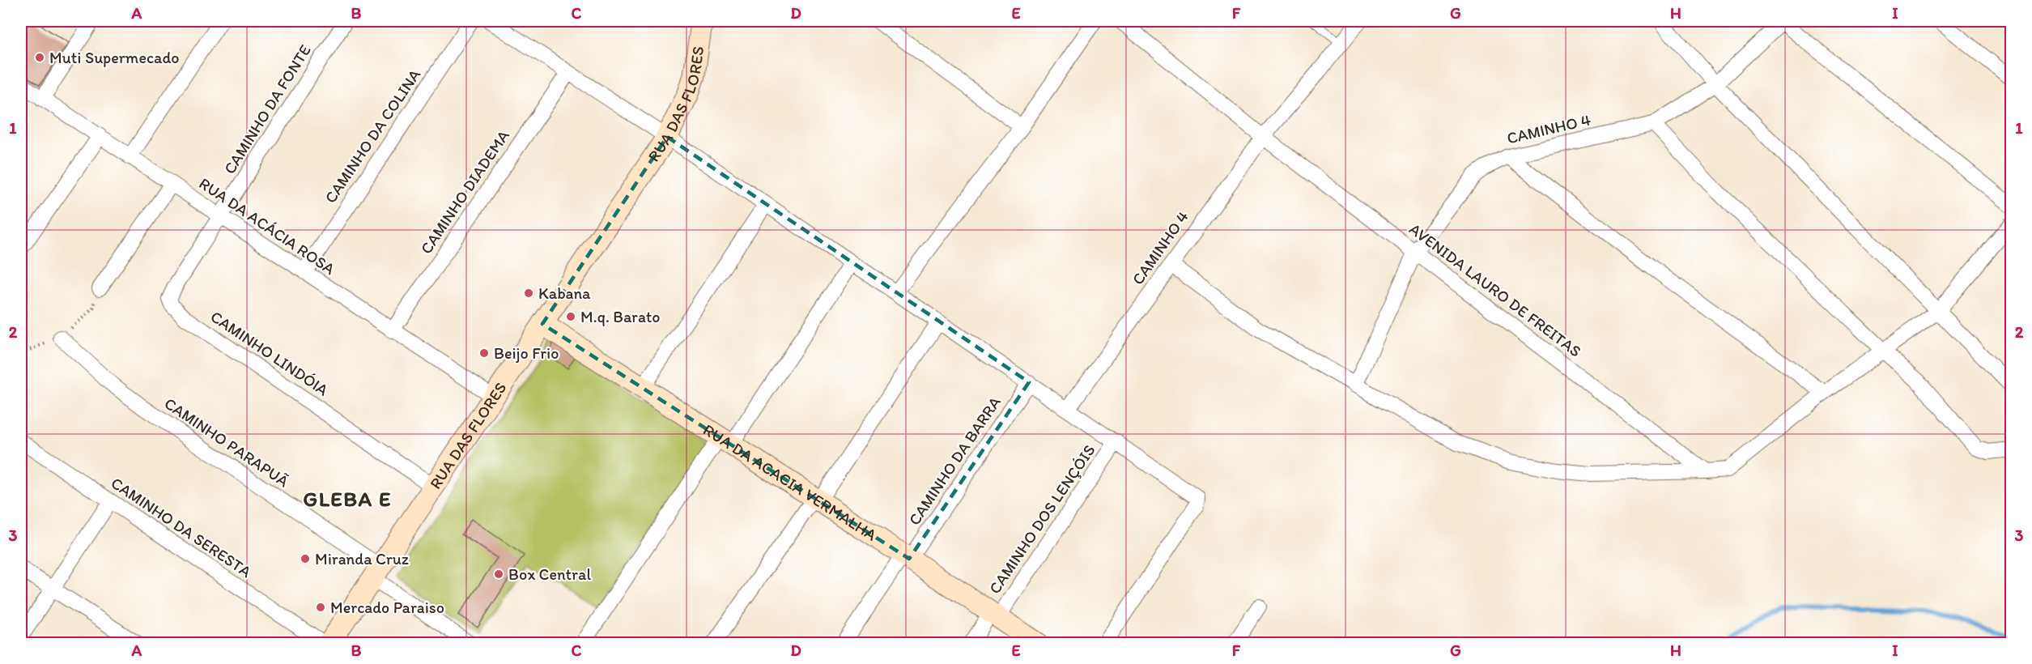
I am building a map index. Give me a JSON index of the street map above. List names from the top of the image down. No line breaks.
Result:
{"streets":{"street":["RUA DAS FLORES","CAMINHO DA FONTE","CAMINHO 4","CAMINHO DA COLINA","CAMINHO DIADEMA","RUA DA ACÁCIA ROSA","AVENIDA LAURO DE FREITAS","CAMINHO LINDÓIA","CAMINHO PARAPUÃ","CAMINHO DA BARRA","RUA DA ACACIA VERMALHA","CAMINHO DOS LENÇÓIS","CAMINHO DA SERESTA"]},"crossings":[["RUA DAS FLORES","RUA DA ACÁCIA ROSA"],["RUA DAS FLORES","CAMINHO LINDÓIA"],["RUA DAS FLORES","CAMINHO PARAPUÃ"],["RUA DAS FLORES","RUA DA ACACIA VERMALHA"],["CAMINHO DA FONTE","RUA DA ACÁCIA ROSA"],["CAMINHO DA FONTE","CAMINHO LINDÓIA"],["CAMINHO 4","AVENIDA LAURO DE FREITAS"],["CAMINHO DA COLINA","RUA DA ACÁCIA ROSA"],["CAMINHO DIADEMA","RUA DA ACÁCIA ROSA"],["RUA DA ACÁCIA ROSA","CAMINHO LINDÓIA"],["CAMINHO DA BARRA","RUA DA ACACIA VERMALHA"],["RUA DA ACACIA VERMALHA","CAMINHO DOS LENÇÓIS"]],"districts":["GLEBA E"],"places":["Muti Supermecado","Kabana","M.q. Barato","Beijo Frio","Miranda Cruz","Box Central","Mercado Paraiso"],"grid":{"columns":["A","B","C","D","E","F","G","H","I"],"rows":["1","2","3"]}}
